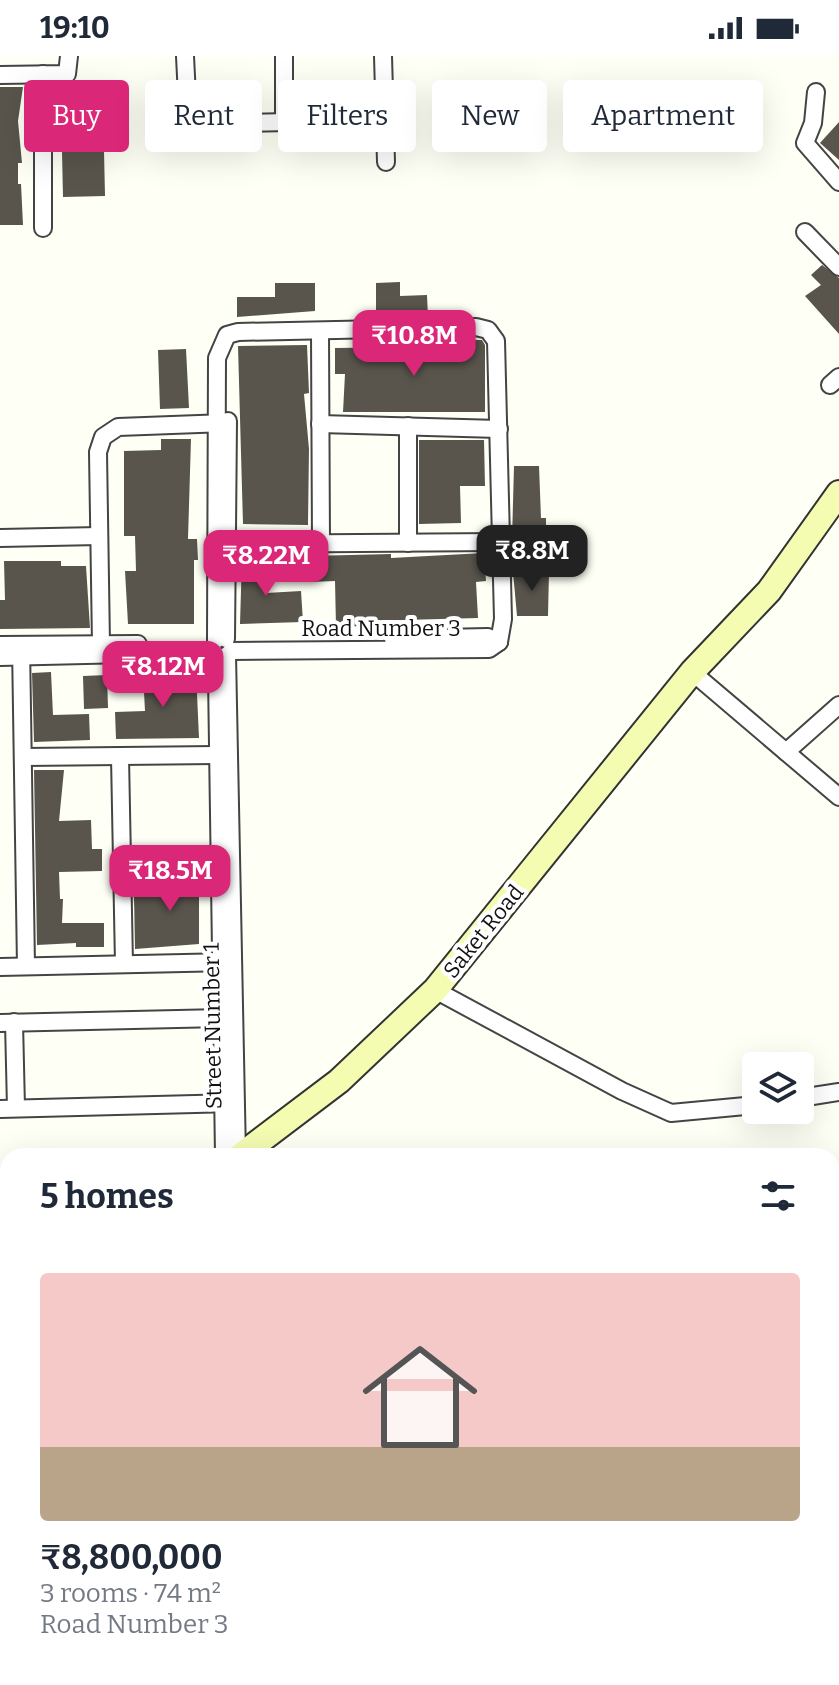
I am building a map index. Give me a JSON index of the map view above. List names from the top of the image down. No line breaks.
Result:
{"streets":{"street":["Road Number 3","Saket Road","Street Number 1"]},"crossings":[["Road Number 3","Street Number 1"]],"page":{"status":"19:10","chip":["Buy","Rent","Filters","New","Apartment"],"price":["₹10.8M","₹8.8M","₹8.22M","₹8.12M","₹18.5M"],"heading":"5 homes","list":[{"name":"₹8,800,000","note":"3 rooms · 74 m² · Road Number 3"}]}}
